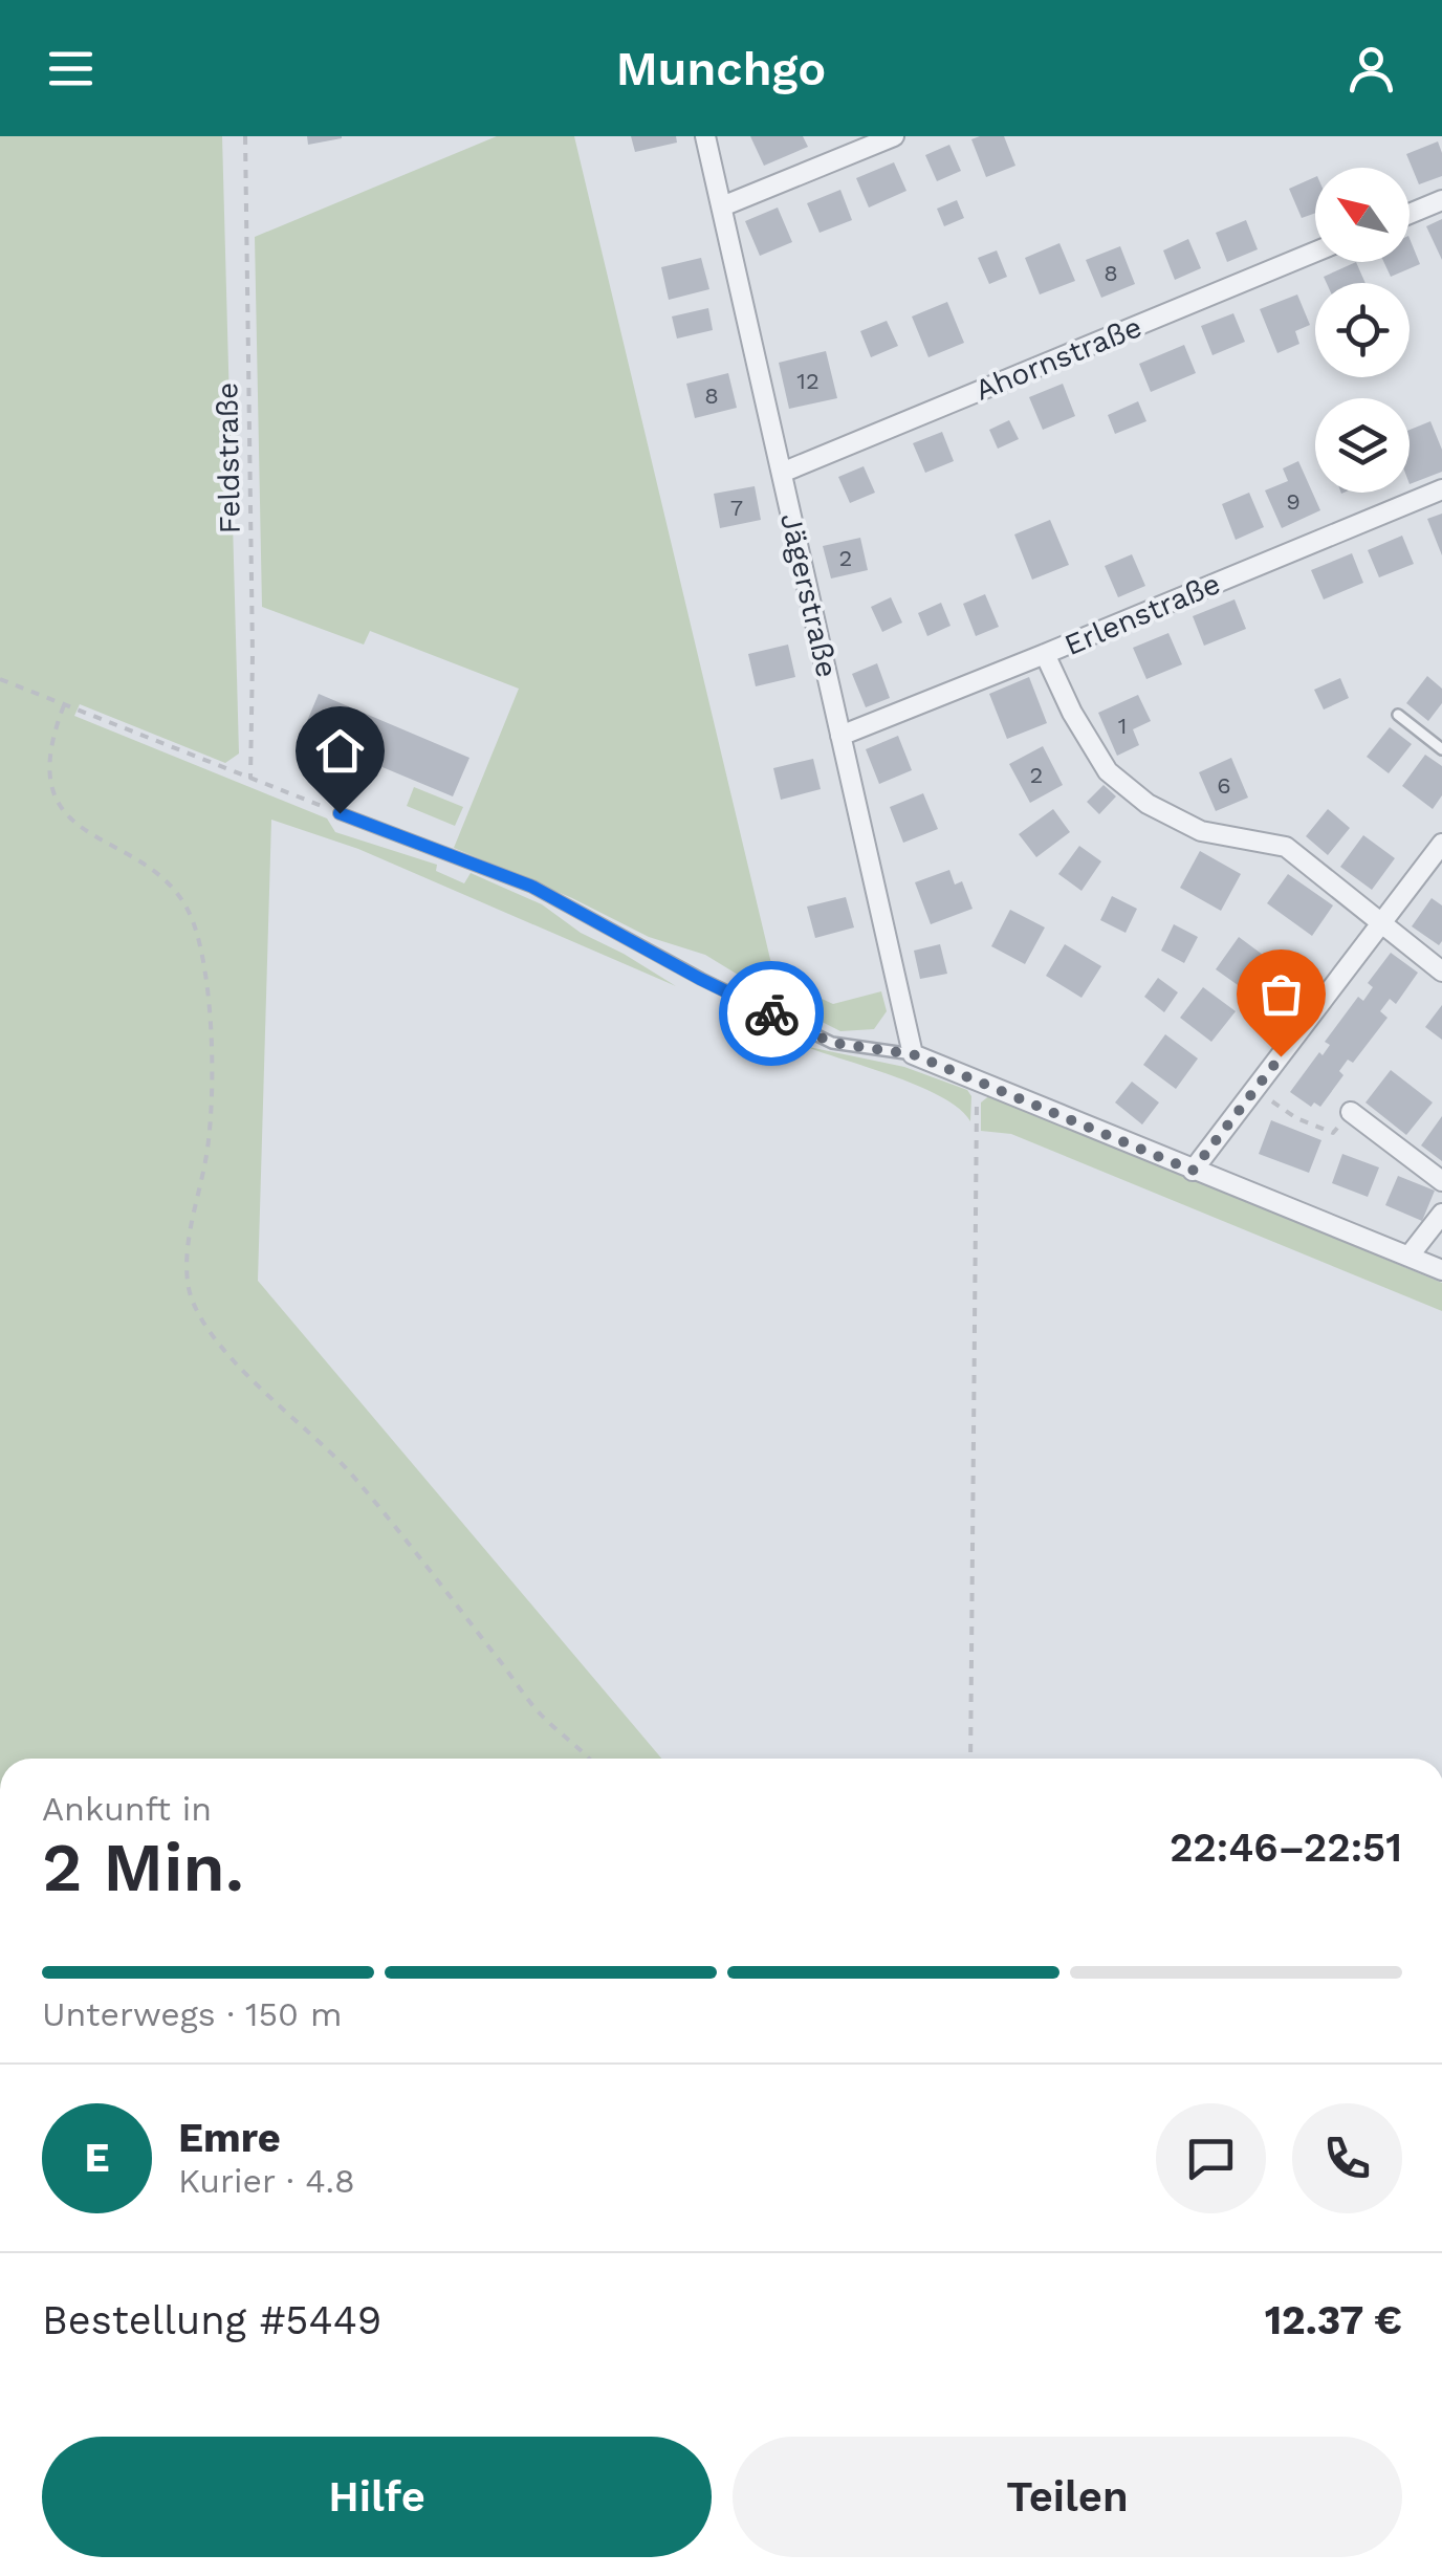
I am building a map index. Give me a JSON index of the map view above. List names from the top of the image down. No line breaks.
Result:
{"streets":{"street":["Ahornstraße","Jägerstraße","Erlenstraße"],"path":["Feldstraße"]},"crossings":[["Ahornstraße","Jägerstraße"],["Jägerstraße","Erlenstraße"]],"house_numbers":["8","12","8","9","7","2","1","2","6"],"north":"top left","page":{"header":"Munchgo","heading":["2 Min.","Ankunft in","22:46–22:51"],"panel":["Emre","Kurier · 4.8","Bestellung #5449","12.37 €"],"bar":"Unterwegs · 150 m","round":"E","buttons":["Hilfe","Teilen"]}}
